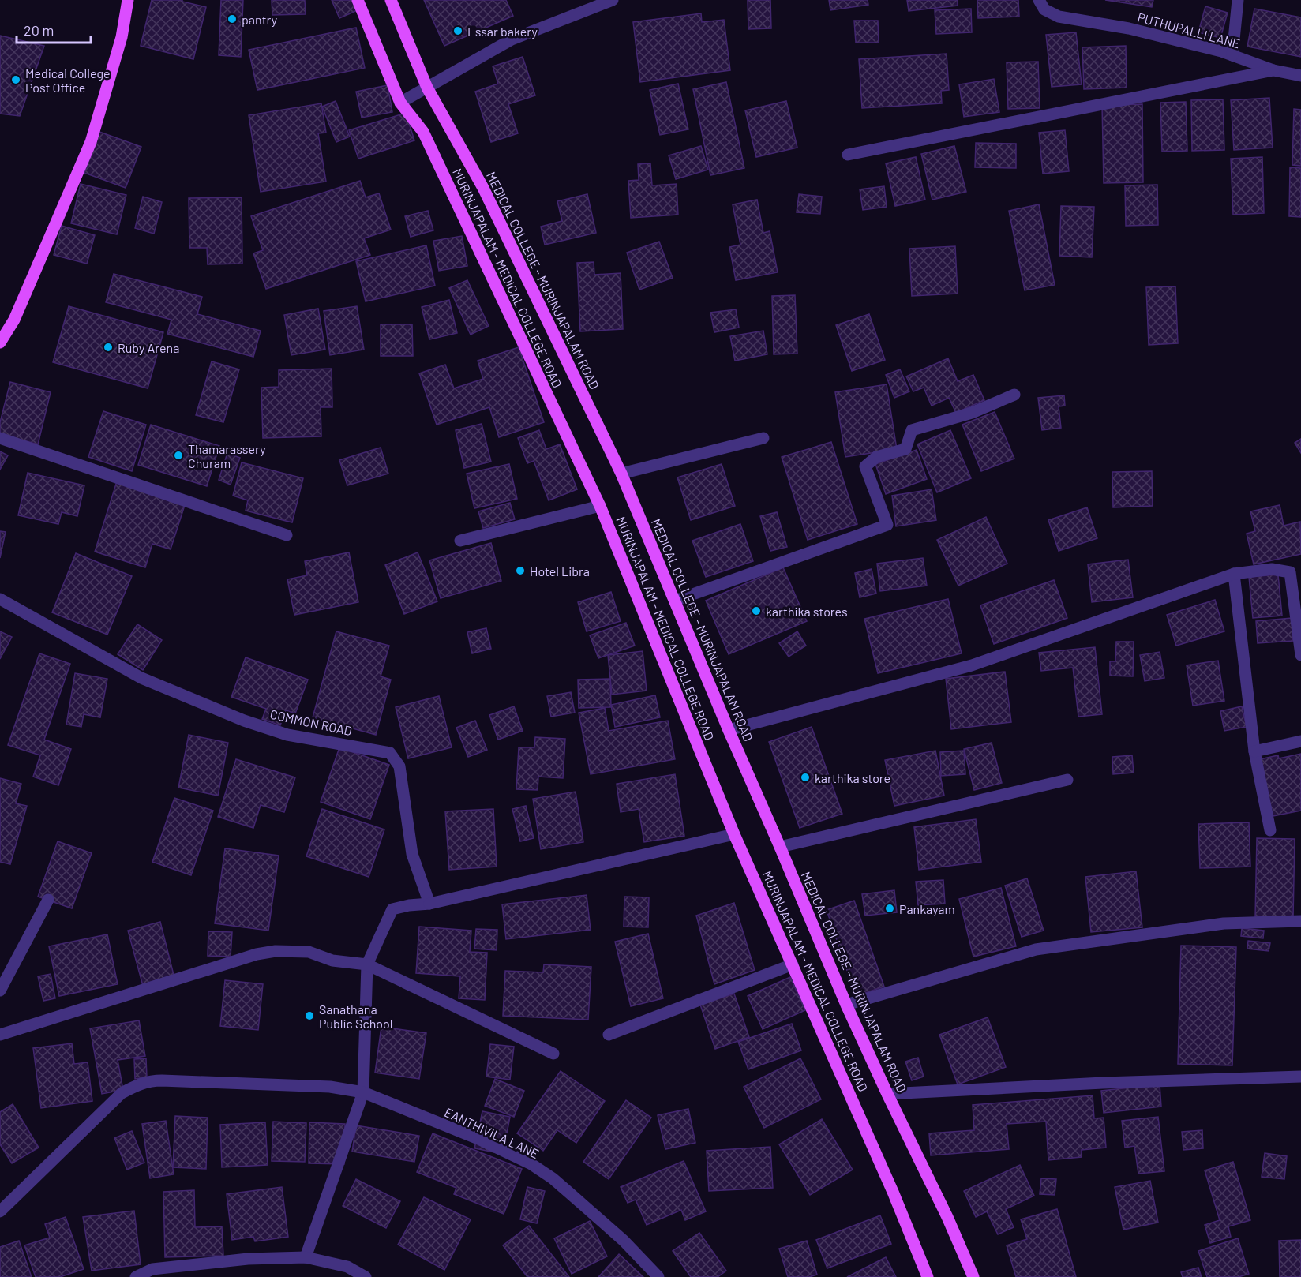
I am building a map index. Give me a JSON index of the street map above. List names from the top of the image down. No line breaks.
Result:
{"streets":{"main road":["MURINJAPALAM - MEDICAL COLLEGE ROAD","MEDICAL COLLEGE - MURINJAPALAM ROAD"],"street":["PUTHUPALLI LANE","COMMON ROAD","EANTHIVILA LANE"]},"places":["pantry","Essar bakery","Medical College Post Office","Ruby Arena","Thamarassery Churam","Hotel Libra","karthika stores","karthika store","Pankayam","Sanathana Public School"],"scale_bar":"20 m"}
